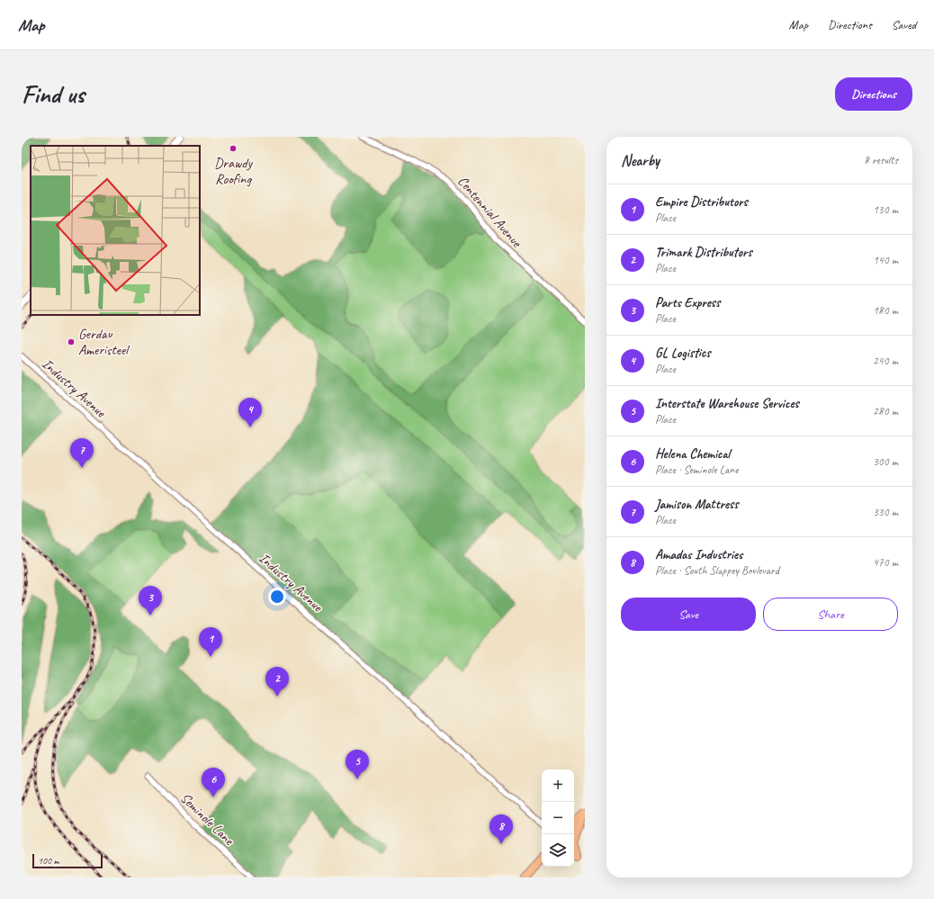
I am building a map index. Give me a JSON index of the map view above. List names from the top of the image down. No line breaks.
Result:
{"streets":{"street":["Centennial Avenue","Industry Avenue","Seminole Lane"]},"places":["Drawdy Roofing","Gerdau Ameristeel"],"scale_bar":"100 m","page":{"header":"Map","nav":["Map","Directions","Saved"],"buttons":["Directions",["Save","Share"]],"title":"Find us","heading":["Nearby","8 results"],"list":[{"mark":"1","name":"Empire Distributors","note":"Place","value":"130 m"},{"mark":"2","name":"Trimark Distributors","note":"Place","value":"140 m"},{"mark":"3","name":"Parts Express","note":"Place","value":"180 m"},{"mark":"4","name":"GL Logistics","note":"Place","value":"240 m"},{"mark":"5","name":"Interstate Warehouse Services","note":"Place","value":"280 m"},{"mark":"6","name":"Helena Chemical","note":"Place · Seminole Lane","value":"300 m"},{"mark":"7","name":"Jamison Mattress","note":"Place","value":"330 m"},{"mark":"8","name":"Amadas Industries","note":"Place · South Slappey Boulevard","value":"470 m"}],"pins":["4","7","3","1","2","5","6","8"],"map_buttons":["+","−"],"scale":"100 m"}}
